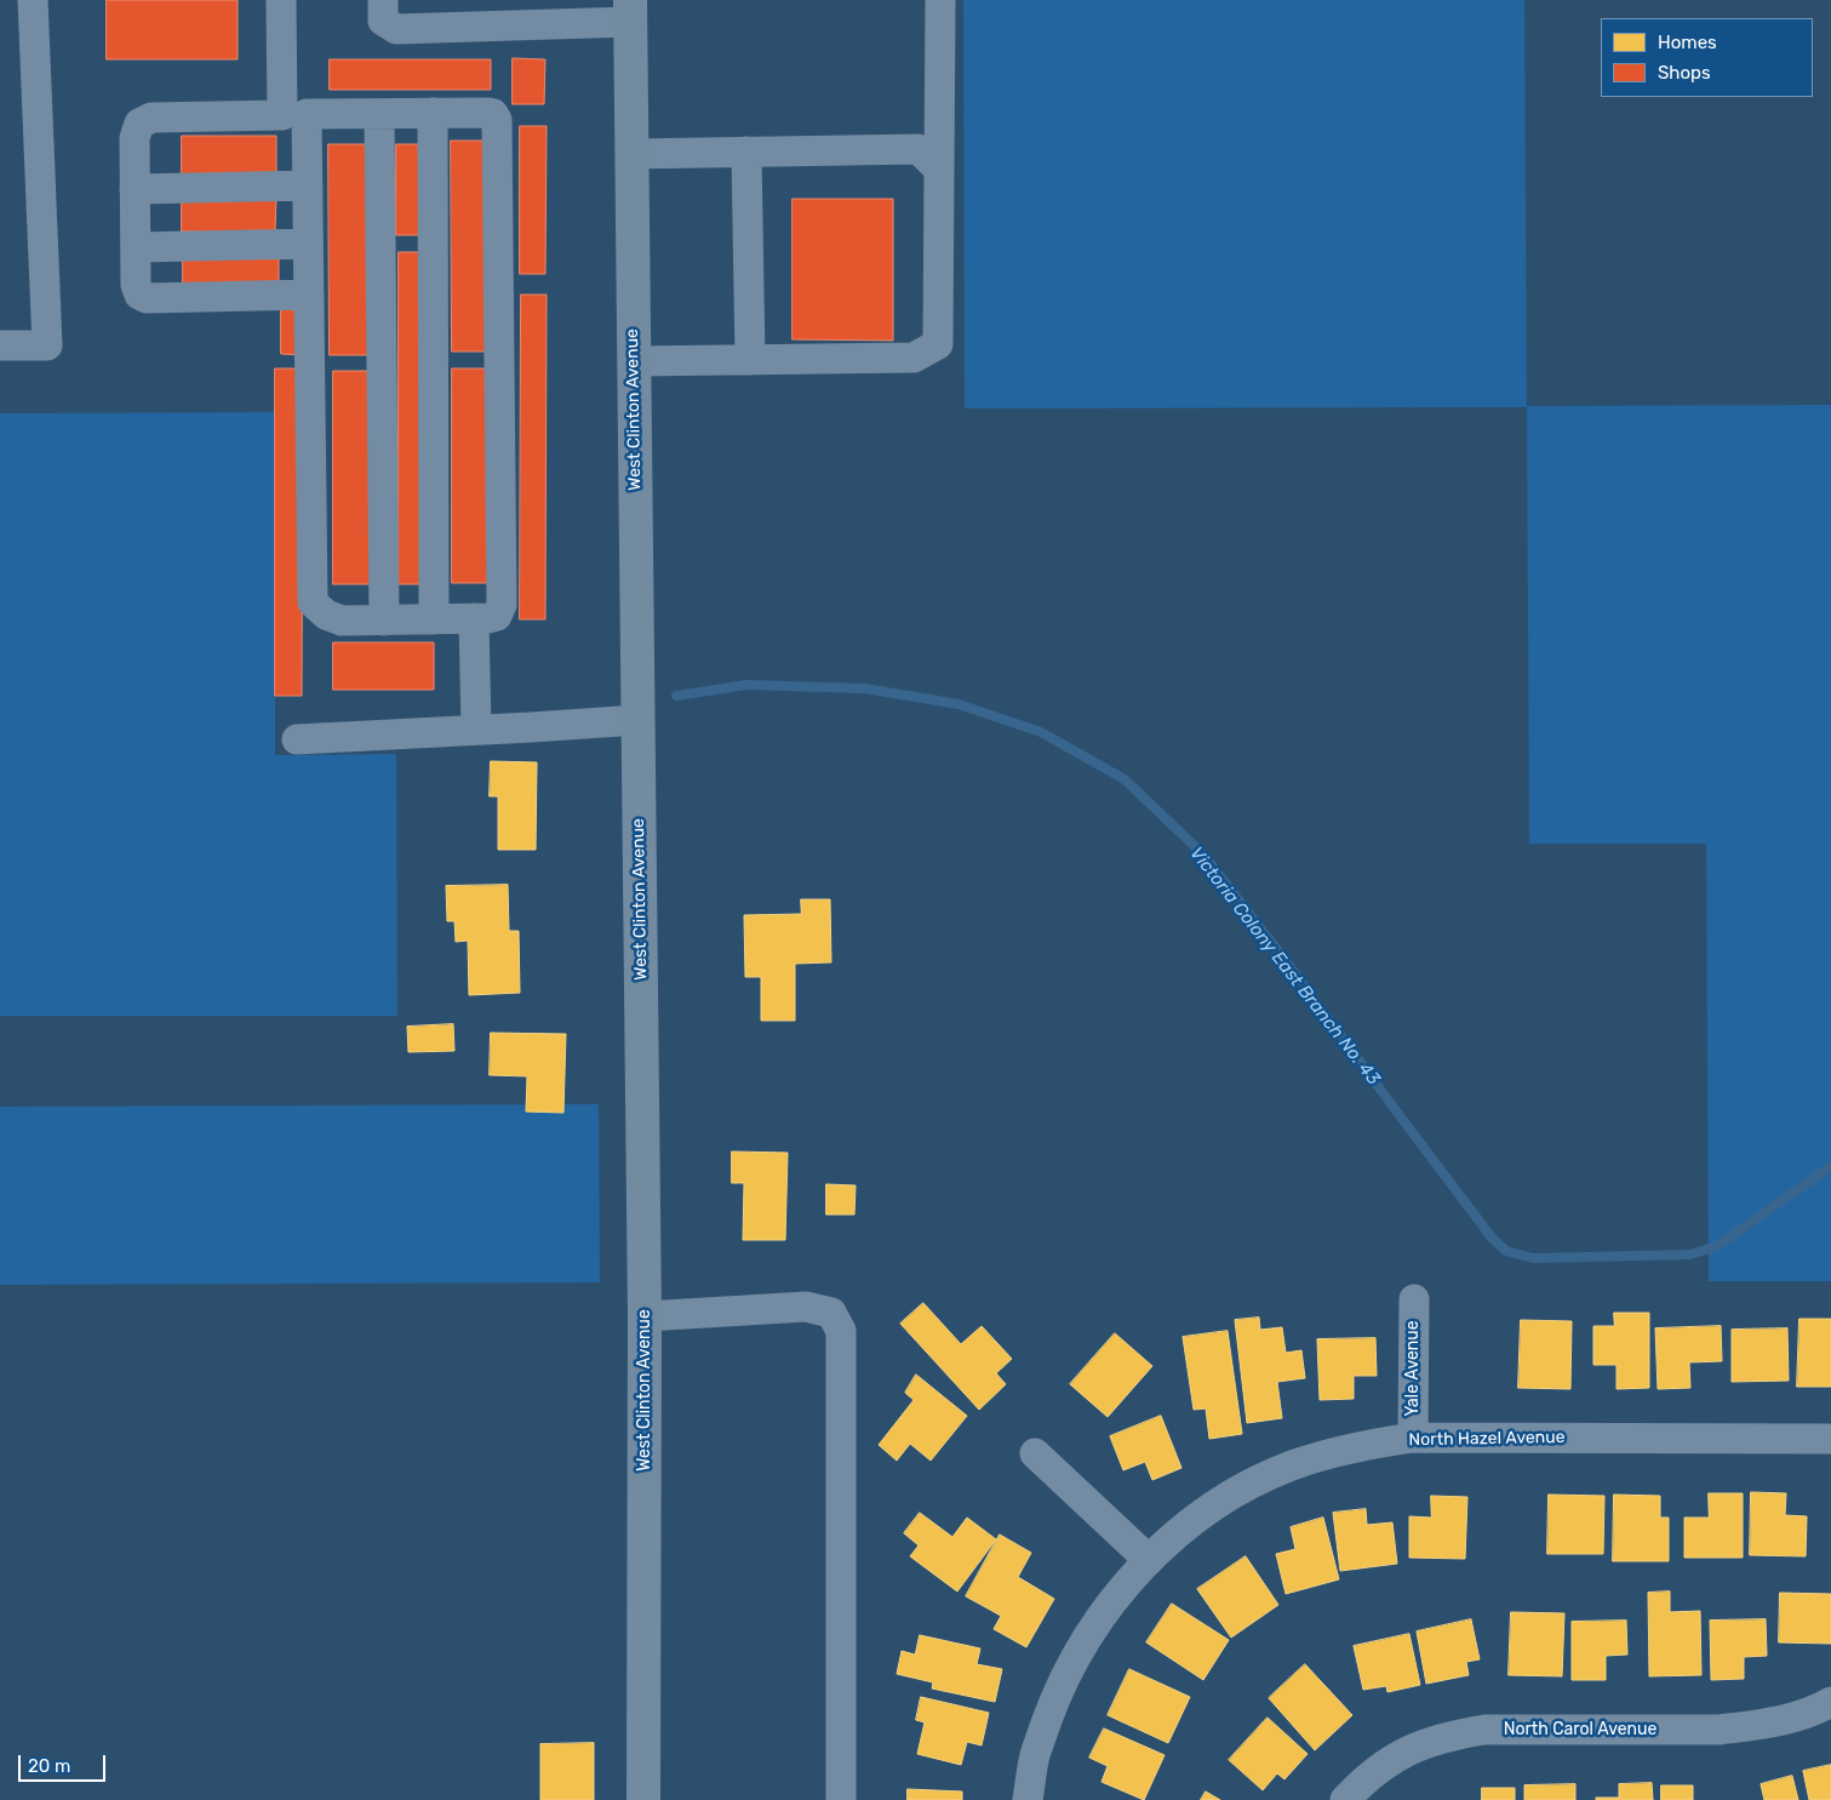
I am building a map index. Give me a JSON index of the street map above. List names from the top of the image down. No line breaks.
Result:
{"streets":{"main road":["West Clinton Avenue"],"street":["Yale Avenue","North Hazel Avenue","North Carol Avenue"]},"crossings":[["Yale Avenue","North Hazel Avenue"]],"water":["Victoria Colony East Branch No. 43"],"legend":["Homes","Shops"],"scale_bar":"20 m"}
